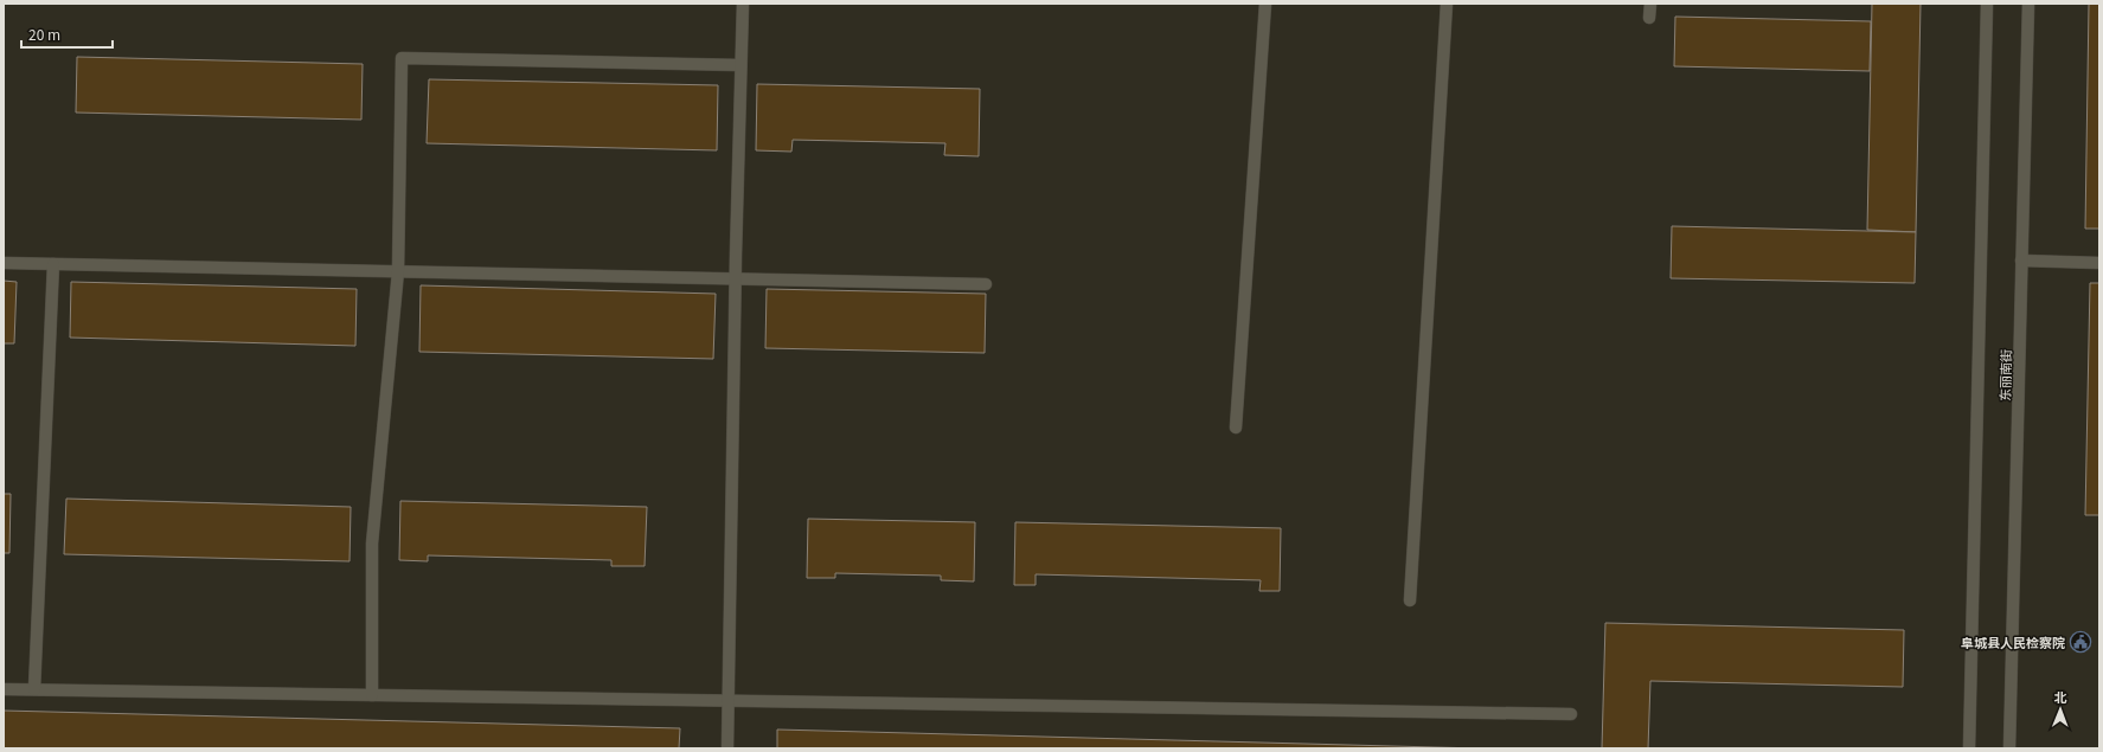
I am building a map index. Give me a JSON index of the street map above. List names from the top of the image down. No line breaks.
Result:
{"streets":{"street":["东丽南街"]},"places":{"public building":["阜城县人民检察院"]},"scale_bar":"20 m","north":"top"}
